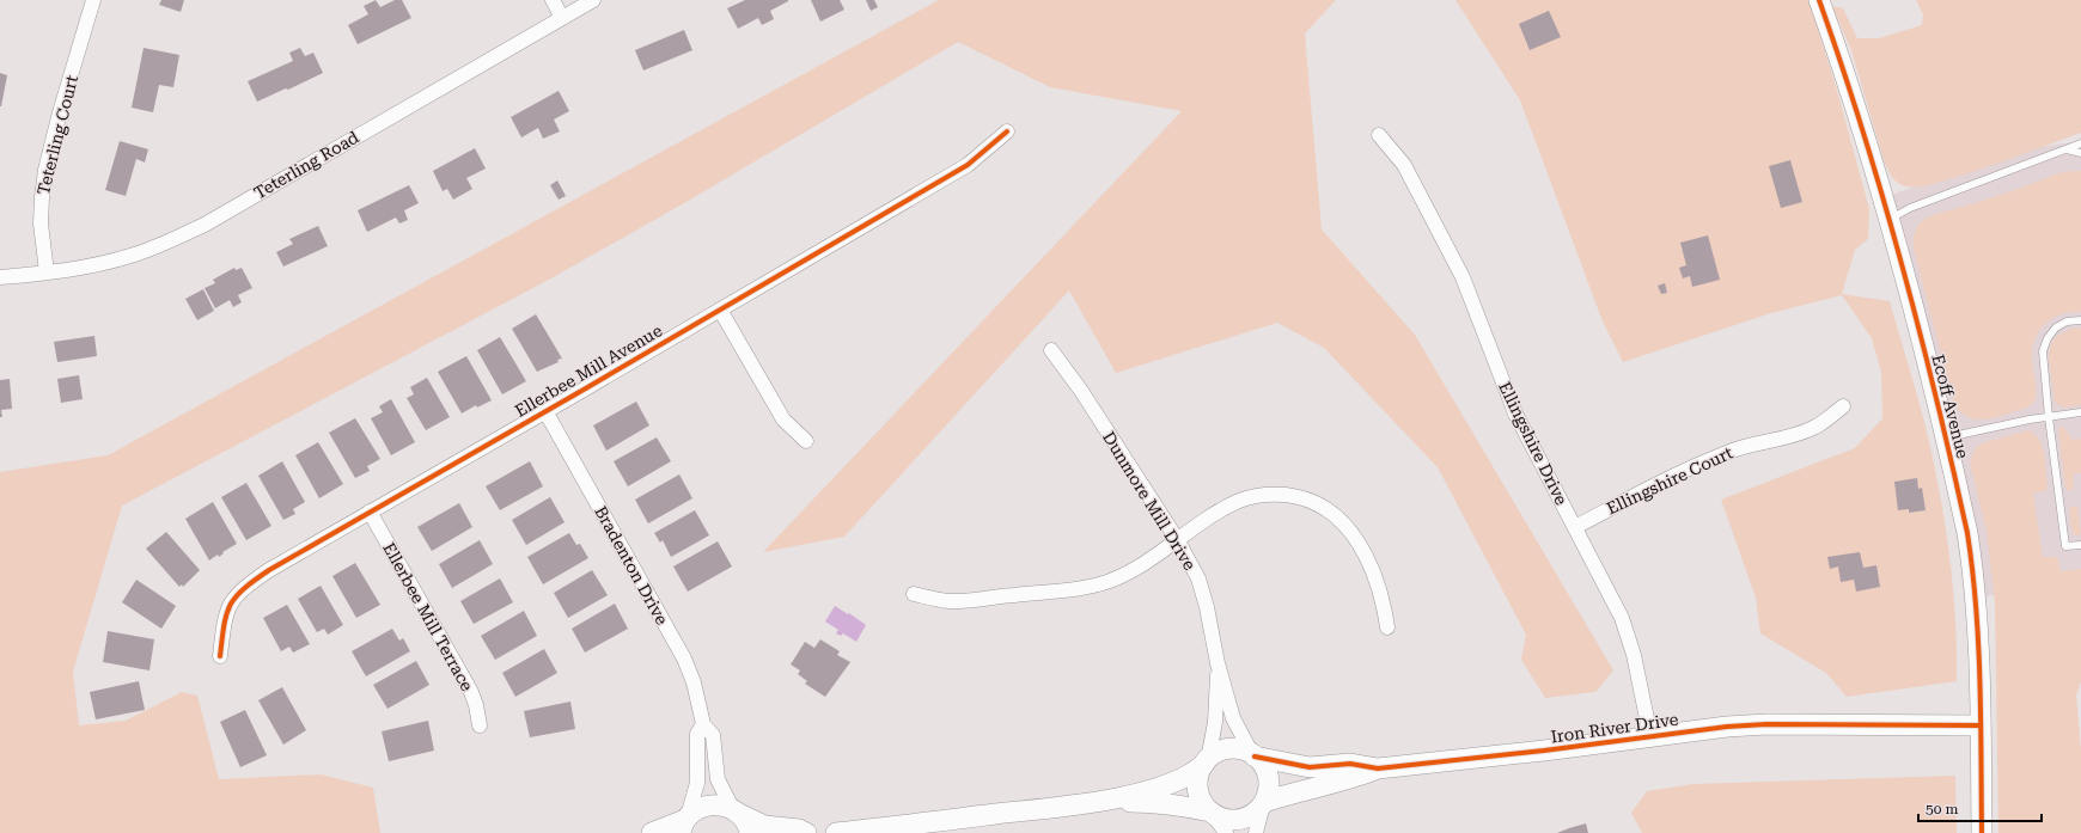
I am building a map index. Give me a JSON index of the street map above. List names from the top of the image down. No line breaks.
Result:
{"streets":{"street":["Teterling Court","Teterling Road","Ellerbee Mill Avenue","Ecoff Avenue","Ellingshire Drive","Ellingshire Court","Dunmore Mill Drive","Bradenton Drive","Ellerbee Mill Terrace","Iron River Drive"]},"crossings":[["Teterling Court","Teterling Road"],["Ellerbee Mill Avenue","Bradenton Drive"],["Ellerbee Mill Avenue","Ellerbee Mill Terrace"],["Ecoff Avenue","Iron River Drive"],["Ellingshire Drive","Ellingshire Court"],["Ellingshire Drive","Iron River Drive"],["Dunmore Mill Drive","Iron River Drive"]],"scale_bar":"50 m"}
